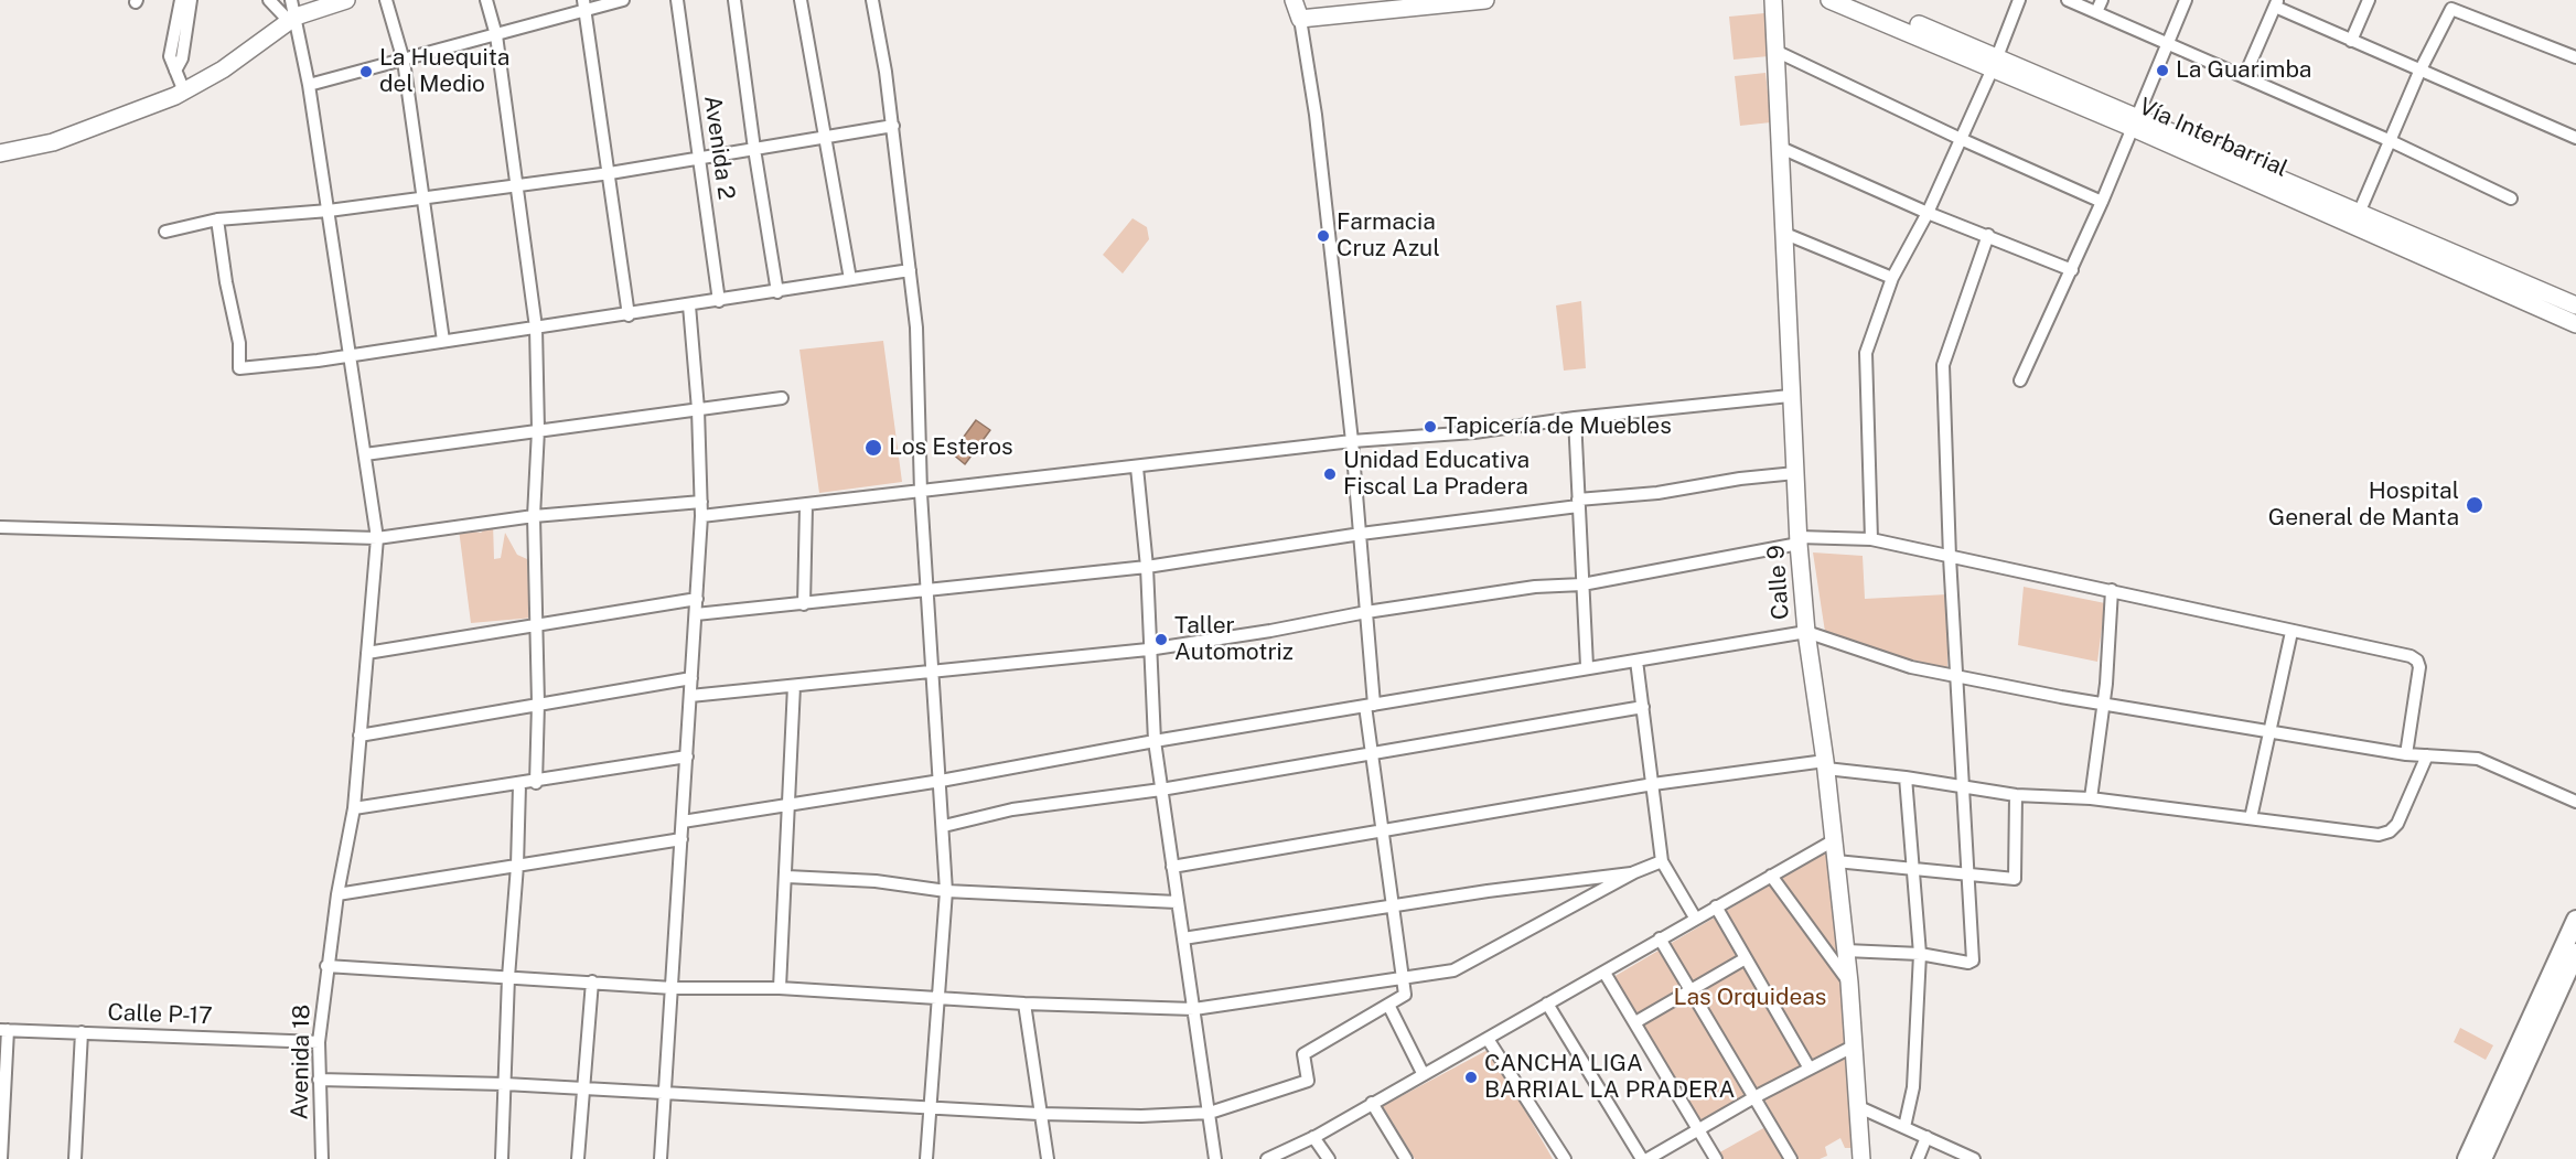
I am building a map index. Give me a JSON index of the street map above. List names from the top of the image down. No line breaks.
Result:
{"streets":{"main road":["Vía Interbarrial","Calle 9"],"street":["Avenida 2","Calle P-17","Avenida 18"]},"crossings":[["Calle P-17","Avenida 18"]],"parks":["Las Orquideas"],"places":["La Guarimba","La Huequita del Medio","Farmacia Cruz Azul","Tapicería de Muebles","Los Esteros","Unidad Educativa Fiscal La Pradera","Hospital General de Manta","Taller Automotriz","CANCHA LIGA BARRIAL LA PRADERA"]}
